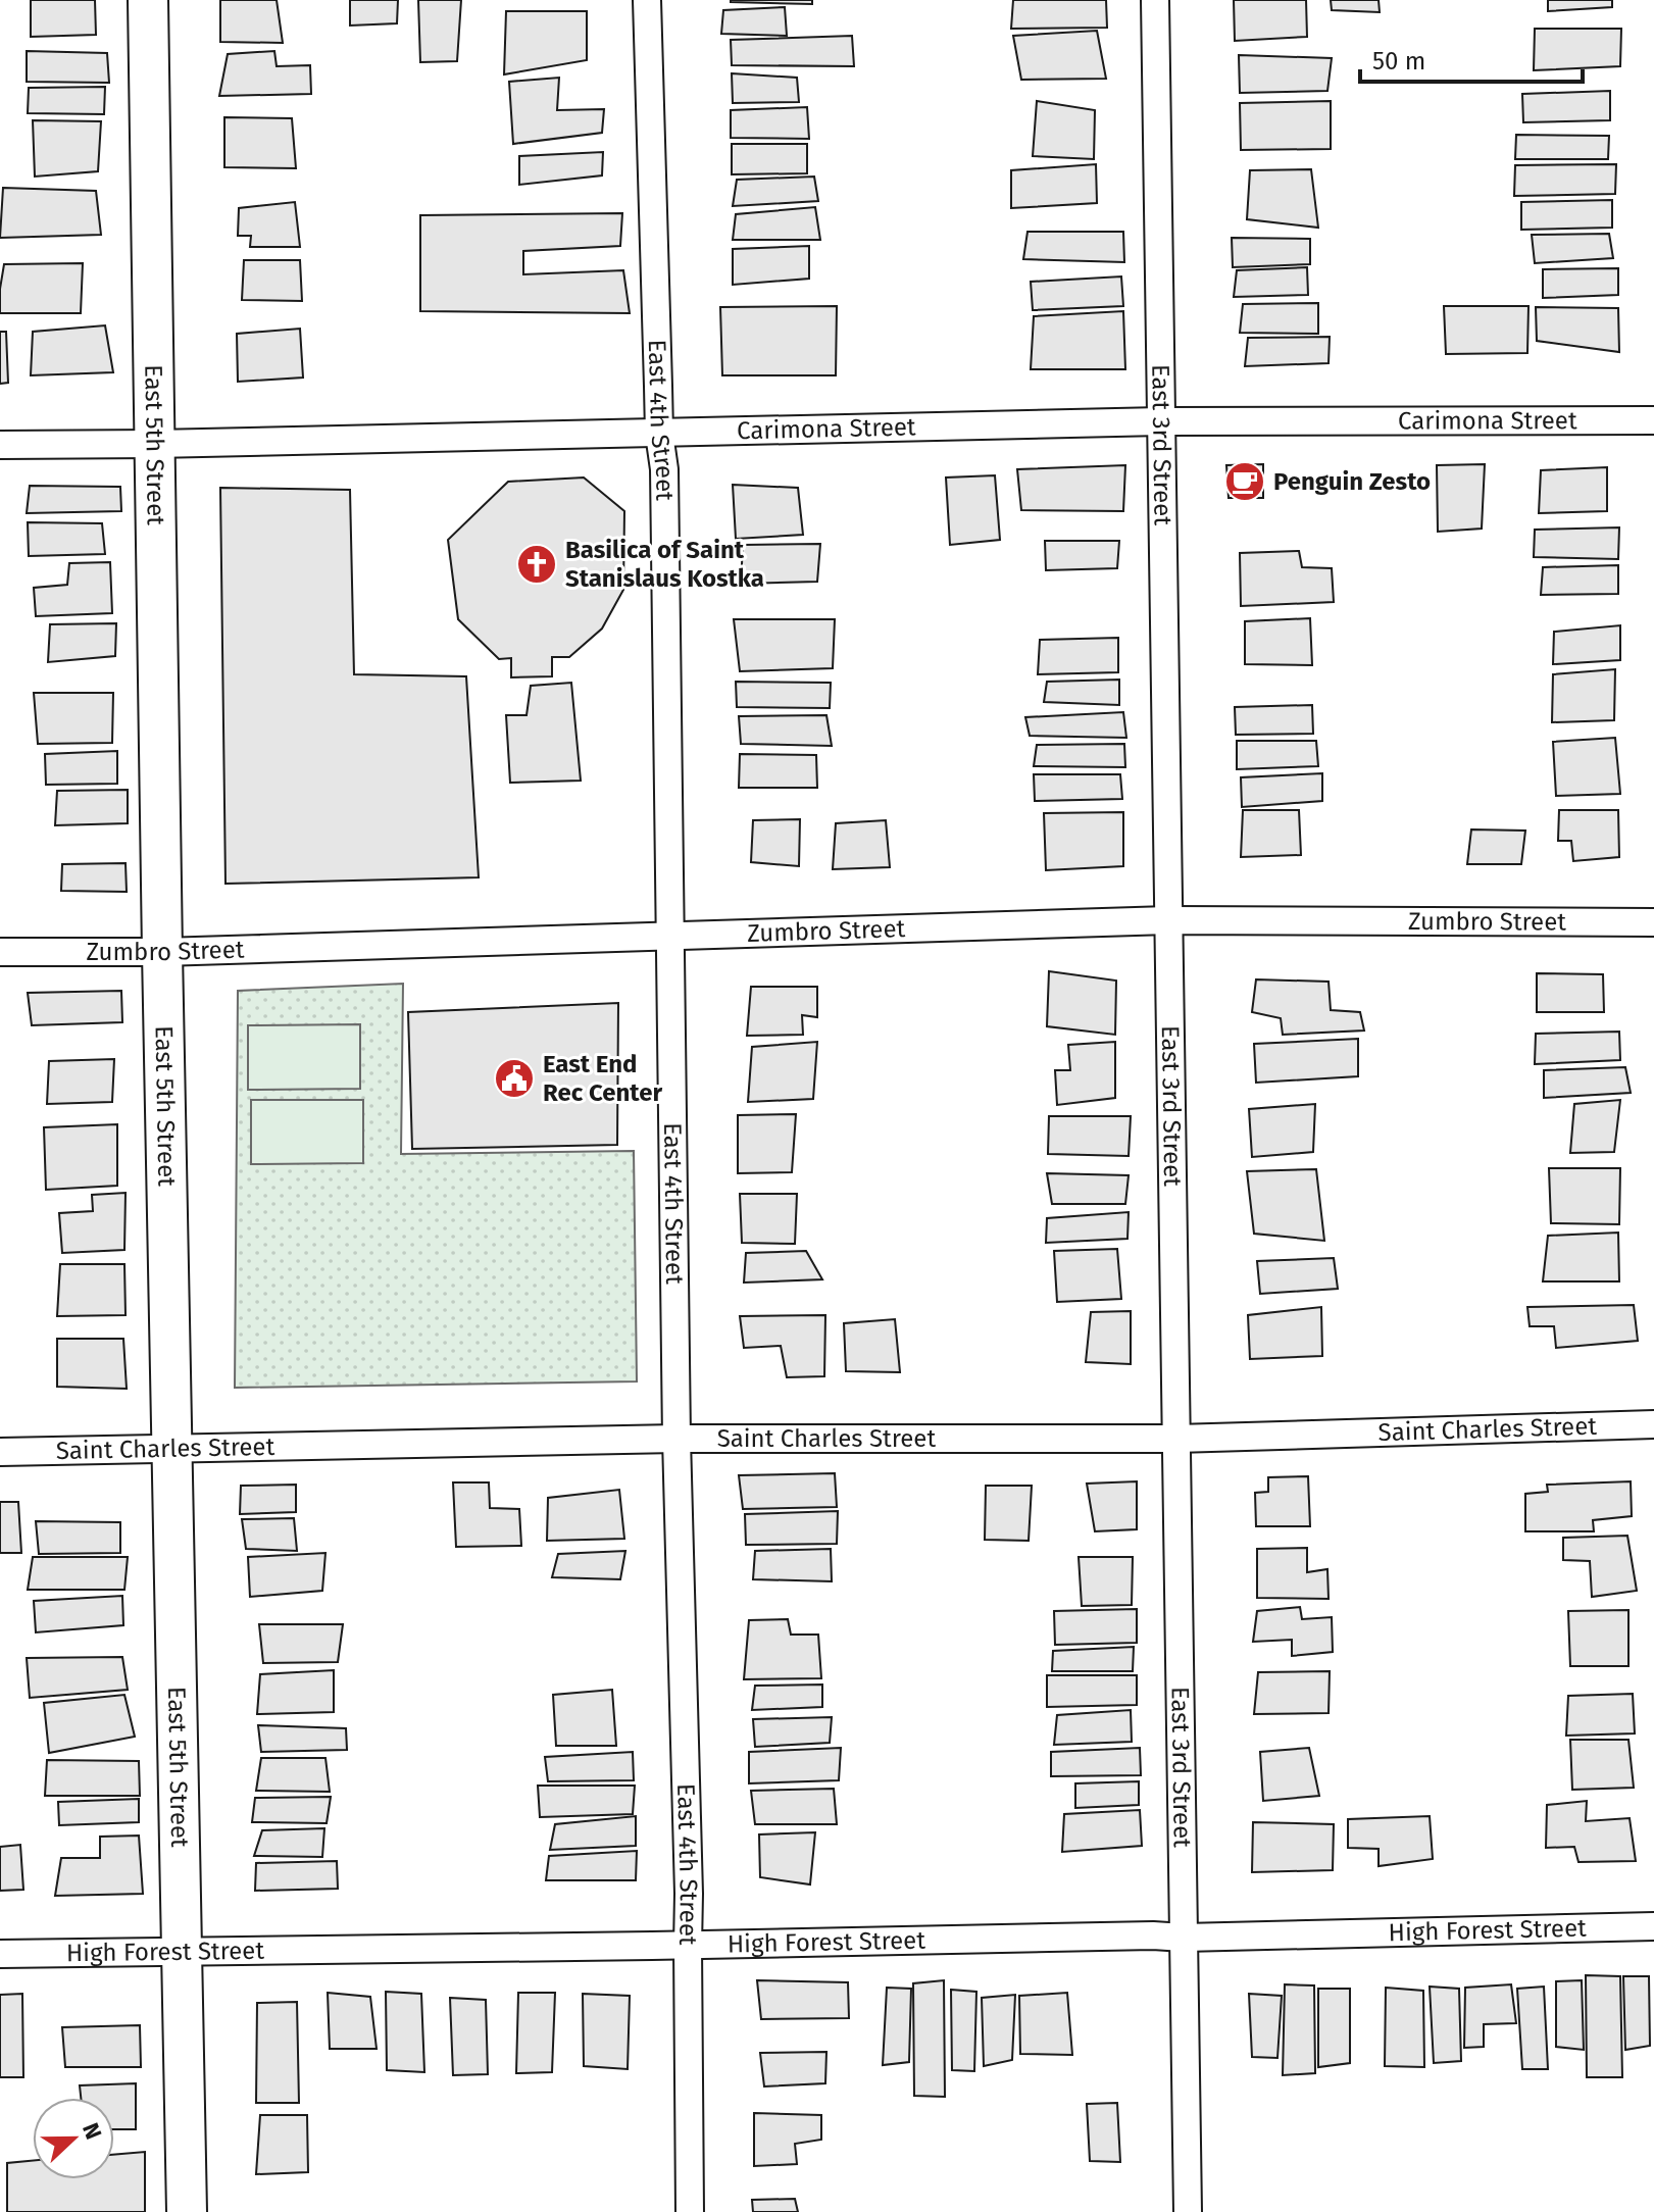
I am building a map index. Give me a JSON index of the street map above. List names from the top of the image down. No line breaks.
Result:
{"streets":{"street":["East 4th Street","Carimona Street","East 5th Street","East 3rd Street","Zumbro Street","Saint Charles Street","High Forest Street"]},"crossings":[["East 4th Street","Carimona Street"],["East 4th Street","Zumbro Street"],["East 4th Street","Saint Charles Street"],["East 4th Street","High Forest Street"],["Carimona Street","East 5th Street"],["Carimona Street","East 3rd Street"],["East 5th Street","Zumbro Street"],["East 5th Street","Saint Charles Street"],["East 5th Street","High Forest Street"],["East 3rd Street","Zumbro Street"],["East 3rd Street","Saint Charles Street"],["East 3rd Street","High Forest Street"]],"places":{"cafe":["Penguin Zesto"],"church":["Basilica of Saint Stanislaus Kostka"],"public building":["East End Rec Center"]},"scale_bar":"50 m","north":"right"}
